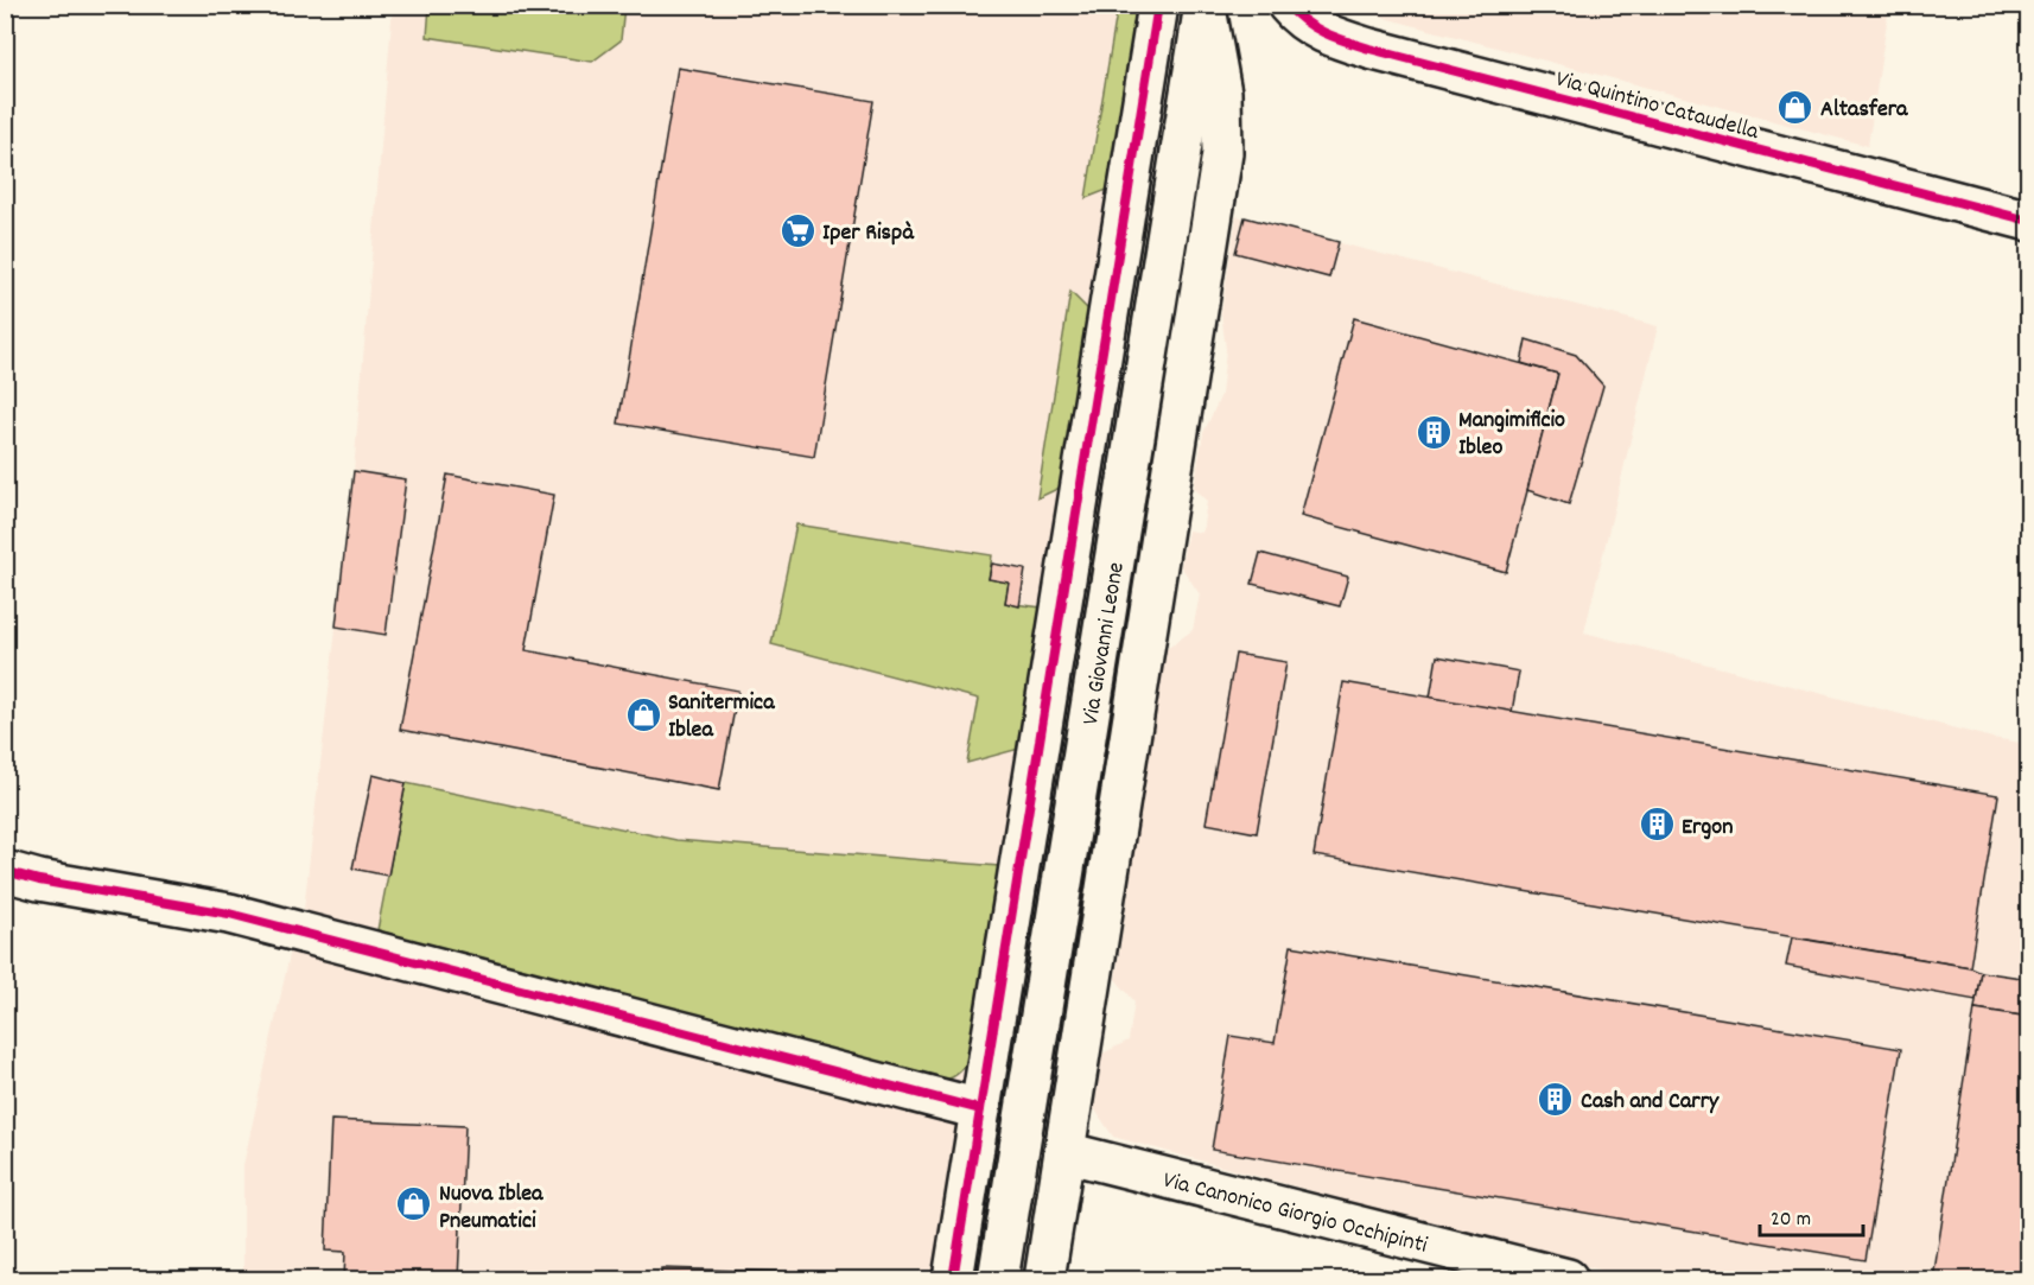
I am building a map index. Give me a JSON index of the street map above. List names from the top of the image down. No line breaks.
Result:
{"streets":{"street":["Via Quintino Cataudella","Via Giovanni Leone","Via Canonico Giorgio Occhipinti"]},"places":{"shop":["Altasfera","Sanitermica Iblea","Nuova Iblea Pneumatici"],"supermarket":["Iper Rispà"],"building":["Mangimificio Ibleo","Ergon","Cash and Carry"]},"scale_bar":"20 m"}
